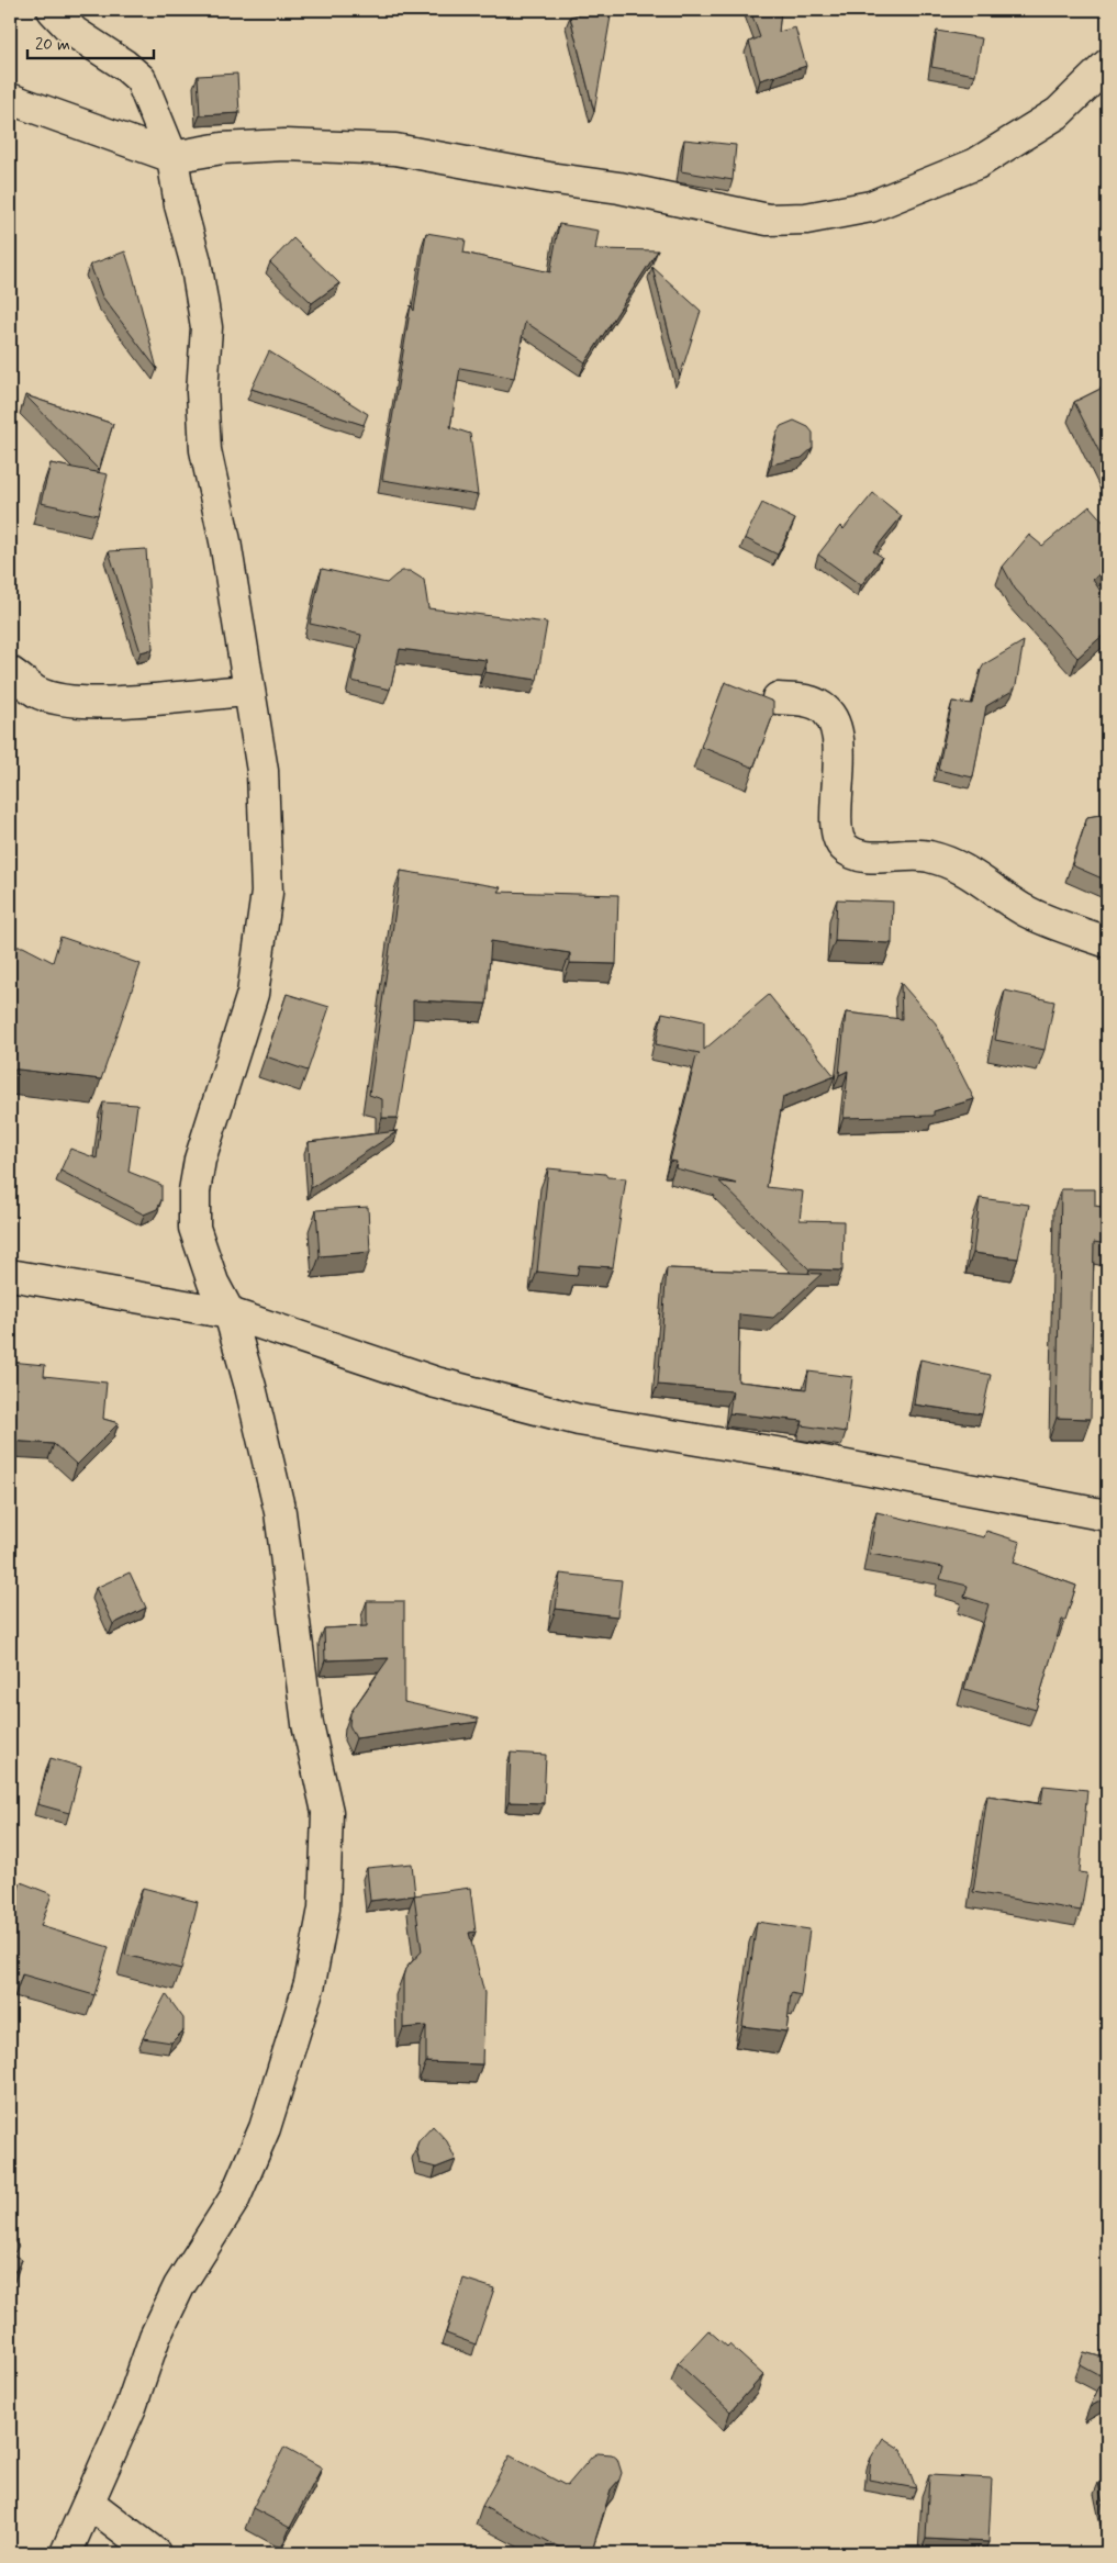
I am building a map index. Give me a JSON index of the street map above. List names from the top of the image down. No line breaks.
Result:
{"scale_bar":"20 m"}
